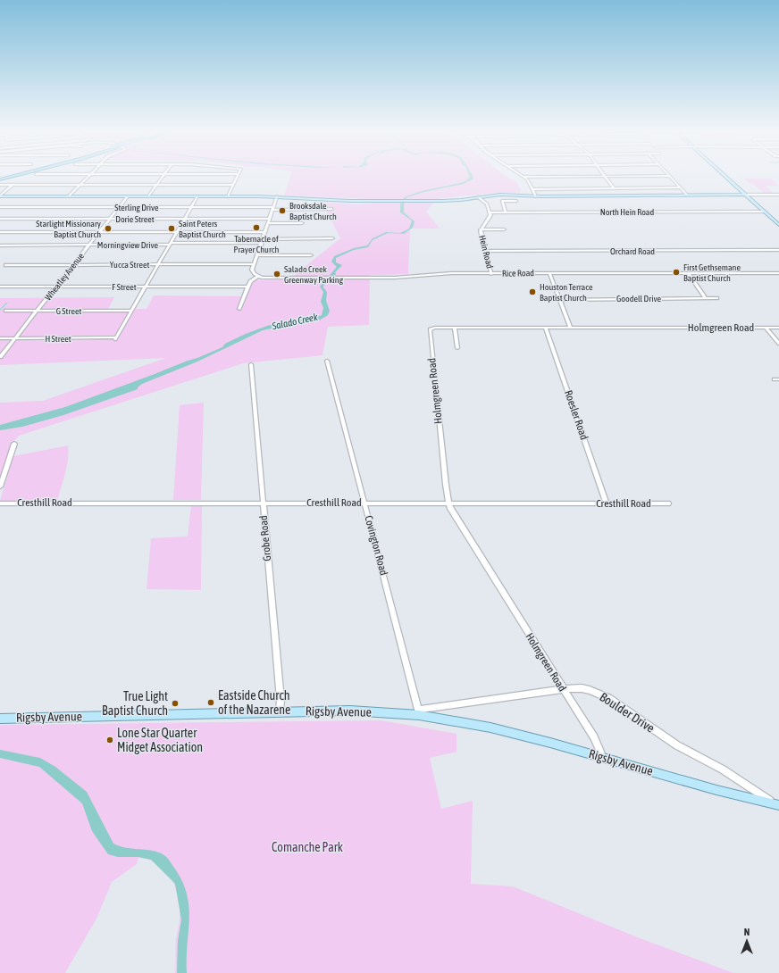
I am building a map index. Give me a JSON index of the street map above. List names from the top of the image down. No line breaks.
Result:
{"streets":{"main road":["Rigsby Avenue"],"street":["Sterling Drive","North Hein Road","Dorie Street","Morningview Drive","Orchard Road","Hein Road","Yucca Street","Rice Road","Wheatley Avenue","F Street","Goodell Drive","G Street","Holmgreen Road","H Street","Roesler Road","Cresthill Road","Grobe Road","Covington Road","Boulder Drive"]},"crossings":[["Sterling Drive","Wheatley Avenue"],["North Hein Road","Hein Road"],["Dorie Street","Wheatley Avenue"],["Morningview Drive","Wheatley Avenue"],["Orchard Road","Hein Road"],["Hein Road","Rice Road"],["Yucca Street","Wheatley Avenue"],["Wheatley Avenue","F Street"],["Wheatley Avenue","G Street"],["Wheatley Avenue","H Street"],["G Street","H Street"],["Holmgreen Road","Roesler Road"],["Holmgreen Road","Cresthill Road"],["Holmgreen Road","Rigsby Avenue"],["Holmgreen Road","Boulder Drive"],["Roesler Road","Cresthill Road"],["Cresthill Road","Grobe Road"],["Cresthill Road","Covington Road"],["Grobe Road","Rigsby Avenue"],["Covington Road","Rigsby Avenue"],["Covington Road","Boulder Drive"],["Rigsby Avenue","Boulder Drive"]],"water":["Salado Creek"],"parks":["Comanche Park"],"places":["Brooksdale Baptist Church","Tabernacle of Prayer Church","Starlight Missionary Baptist Church","Saint Peters Baptist Church","First Gethsemane Baptist Church","Salado Creek Greenway Parking","Houston Terrace Baptist Church","Eastside Church of the Nazarene","True Light Baptist Church","Lone Star Quarter Midget Association"],"north":"top"}
